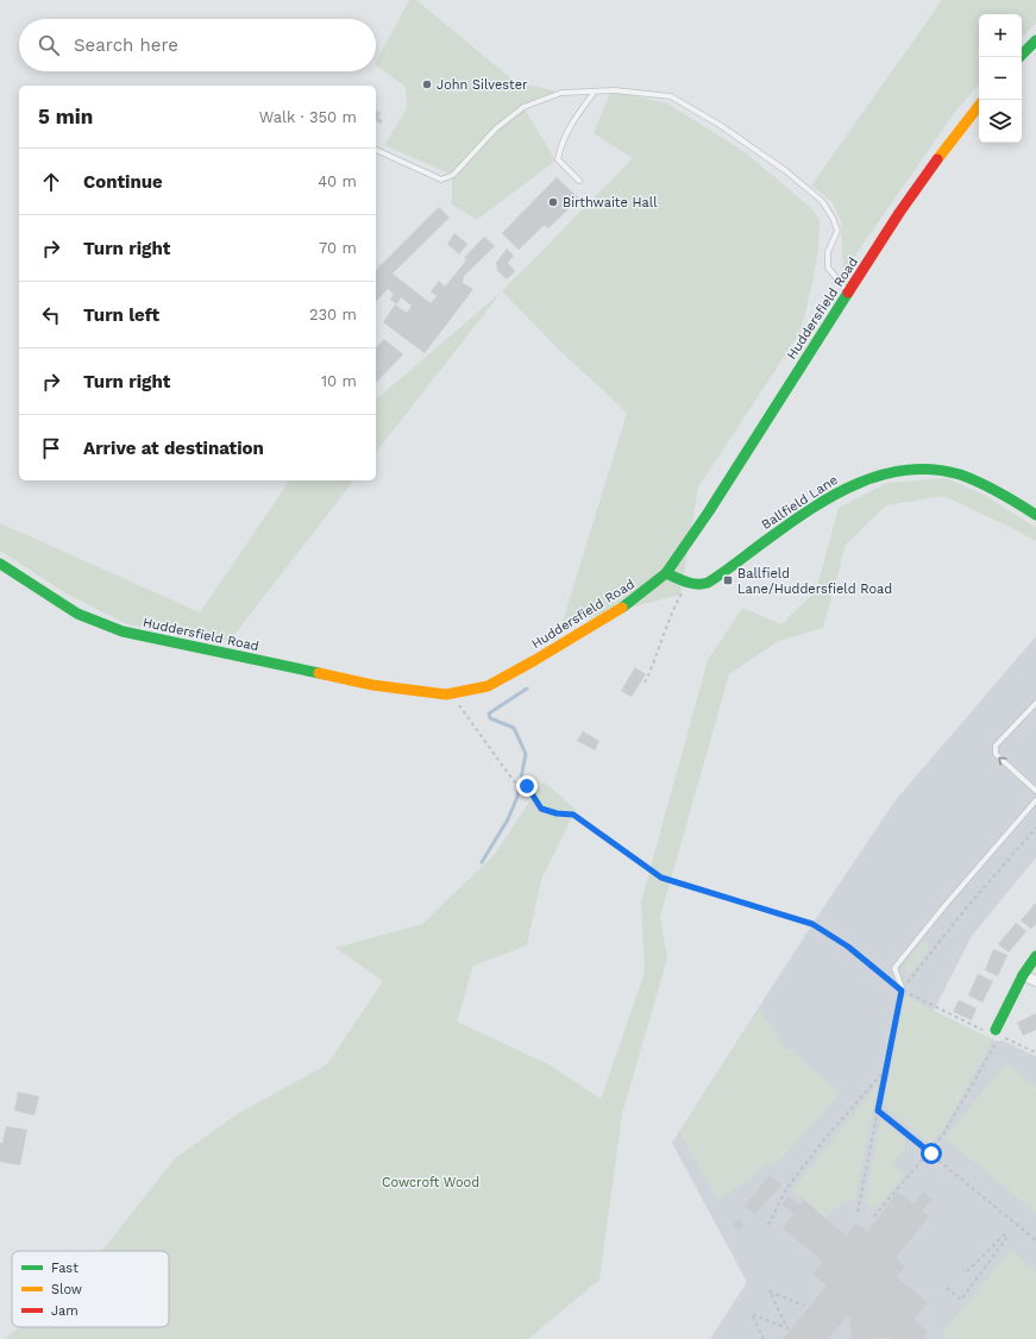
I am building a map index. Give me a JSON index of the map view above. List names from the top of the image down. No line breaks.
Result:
{"streets":{"main road":["Huddersfield Road","Ballfield Lane"]},"parks":["Cowcroft Wood"],"places":{"other":["John Silvester","Birthwaite Hall"],"transit":["Ballfield Lane/Huddersfield Road"]},"legend":["Fast","Slow","Jam"],"page":{"map_buttons":["+","−"],"search":"Search here","heading":["5 min","Walk · 350 m"],"list":[["Continue","40 m"],["Turn right","70 m"],["Turn left","230 m"],["Turn right","10 m"],"Arrive at destination"]}}
